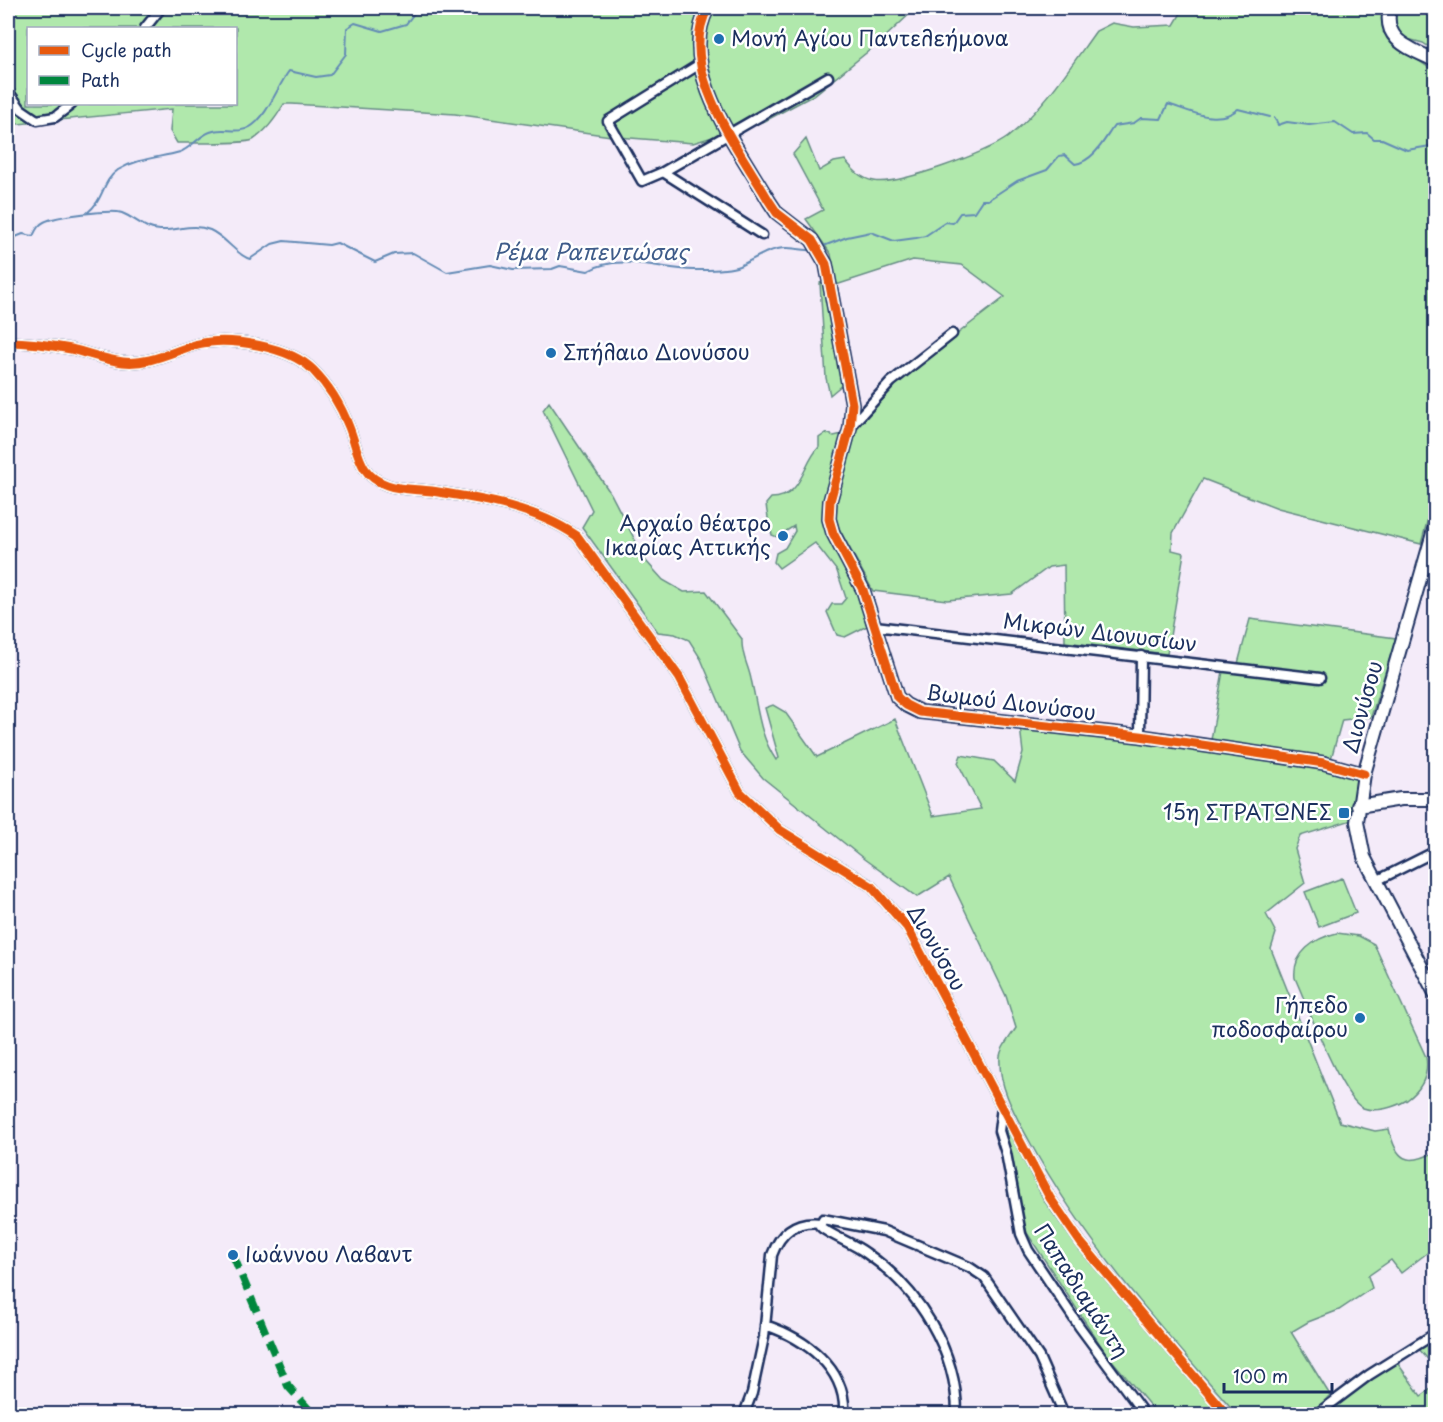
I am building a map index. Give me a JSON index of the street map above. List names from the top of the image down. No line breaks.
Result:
{"streets":{"street":["Μικρών Διονυσίων","Βωμού Διονύσου","Διονύσου","Παπαδιαμάντη"]},"crossings":[["Μικρών Διονυσίων","Βωμού Διονύσου"],["Βωμού Διονύσου","Διονύσου"],["Διονύσου","Παπαδιαμάντη"]],"water":["Ρέμα Ραπεντώσας"],"places":{"other":["Μονή Αγίου Παντελεήμονα","Σπήλαιο Διονύσου","Αρχαίο θέατρο Ικαρίας Αττικής","Γήπεδο ποδοσφαίρου","Ιωάννου Λαβαντ"],"transit":["15η ΣΤΡΑΤΩΝΕΣ"]},"legend":["Cycle path","Path"],"scale_bar":"100 m"}
